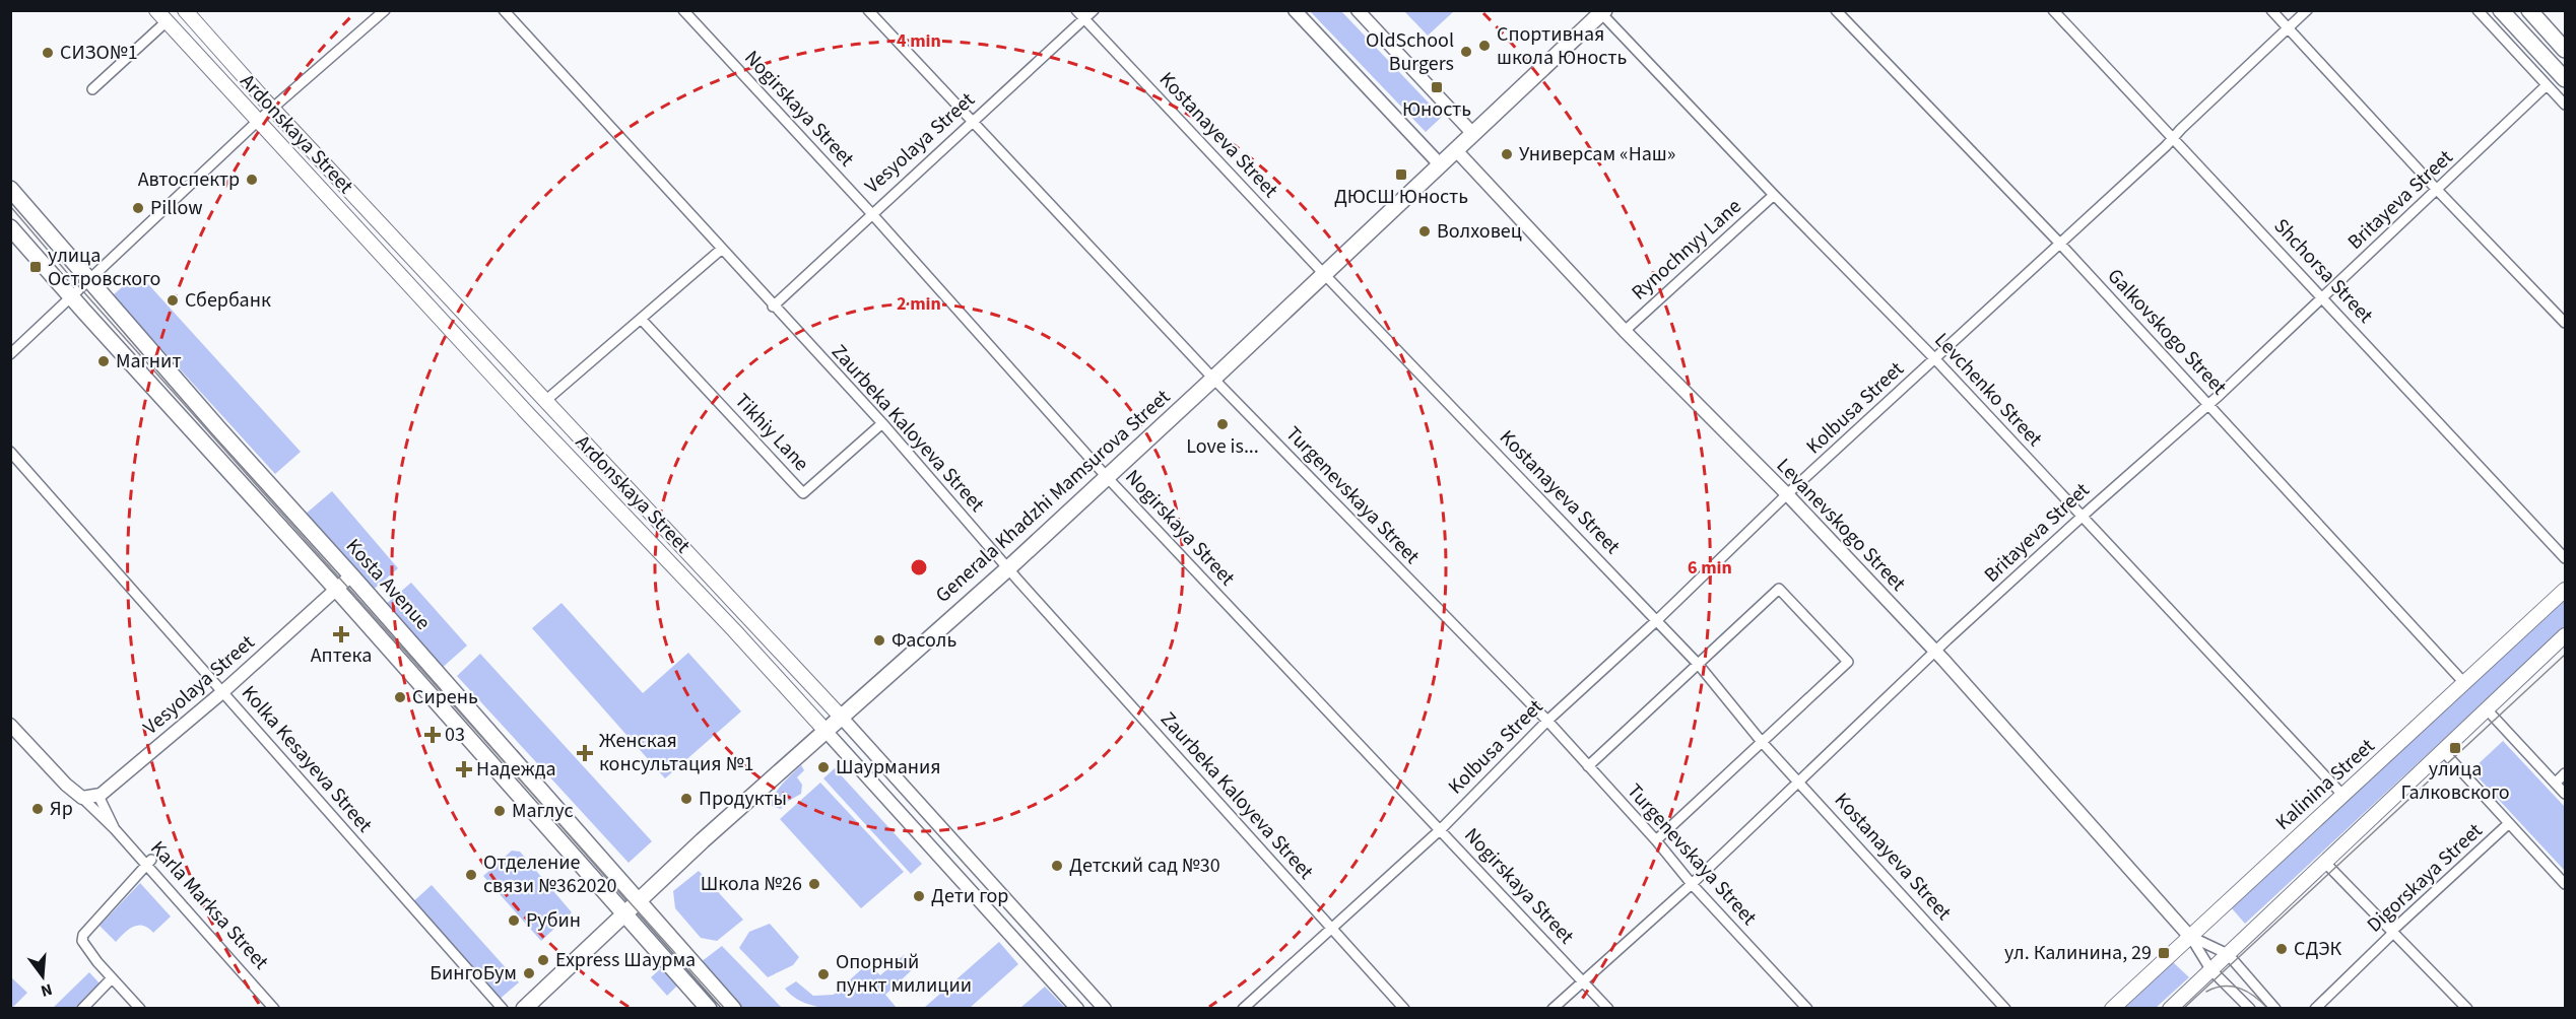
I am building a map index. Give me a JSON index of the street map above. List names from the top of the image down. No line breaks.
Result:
{"streets":{"main road":["Ardonskaya Street","Generala Khadzhi Mamsurova Street","Kosta Avenue","Kalinina Street"],"street":["Nogirskaya Street","Kostanayeva Street","Vesyolaya Street","Britayeva Street","Rynochnyy Lane","Shchorsa Street","Galkovskogo Street","Levchenko Street","Kolbusa Street","Zaurbeka Kaloyeva Street","Tikhiy Lane","Turgenevskaya Street","Levanevskogo Street","Kolka Kesayeva Street","Digorskaya Street","Karla Marksa Street"]},"crossings":[["Nogirskaya Street","Vesyolaya Street"],["Nogirskaya Street","Britayeva Street"],["Nogirskaya Street","Kolbusa Street"],["Nogirskaya Street","Generala Khadzhi Mamsurova Street"],["Ardonskaya Street","Generala Khadzhi Mamsurova Street"],["Kostanayeva Street","Vesyolaya Street"],["Kostanayeva Street","Britayeva Street"],["Kostanayeva Street","Kolbusa Street"],["Kostanayeva Street","Generala Khadzhi Mamsurova Street"],["Vesyolaya Street","Zaurbeka Kaloyeva Street"],["Vesyolaya Street","Turgenevskaya Street"],["Vesyolaya Street","Kosta Avenue"],["Vesyolaya Street","Kolka Kesayeva Street"],["Vesyolaya Street","Karla Marksa Street"],["Britayeva Street","Shchorsa Street"],["Britayeva Street","Galkovskogo Street"],["Britayeva Street","Levchenko Street"],["Britayeva Street","Turgenevskaya Street"],["Britayeva Street","Levanevskogo Street"],["Rynochnyy Lane","Levchenko Street"],["Rynochnyy Lane","Levanevskogo Street"],["Shchorsa Street","Kolbusa Street"],["Galkovskogo Street","Kolbusa Street"],["Galkovskogo Street","Kalinina Street"],["Levchenko Street","Kolbusa Street"],["Levchenko Street","Generala Khadzhi Mamsurova Street"],["Levchenko Street","Kalinina Street"],["Kolbusa Street","Zaurbeka Kaloyeva Street"],["Kolbusa Street","Turgenevskaya Street"],["Kolbusa Street","Levanevskogo Street"],["Zaurbeka Kaloyeva Street","Tikhiy Lane"],["Zaurbeka Kaloyeva Street","Generala Khadzhi Mamsurova Street"],["Turgenevskaya Street","Generala Khadzhi Mamsurova Street"],["Generala Khadzhi Mamsurova Street","Levanevskogo Street"],["Generala Khadzhi Mamsurova Street","Kosta Avenue"],["Levanevskogo Street","Kalinina Street"]],"places":{"other":["Спортивная школа Юность","OldSchool Burgers","СИЗО№1","Универсам «Наш»","Автоспектр","Pillow","Волховец","Сбербанк","Магнит","Love is...","Фасоль","Сирень","Шаурмания","Продукты","Яр","Маглус","Детский сад №30","Отделение связи №362020","Школа №26","Дети гор","Рубин","СДЭК","Express Шаурма","БингоБум","Опорный пункт милиции"],"transit":["Юность","ДЮСШ Юность","улица Островского","улица Галковского","ул. Калинина, 29"],"health":["Аптека","03","Женская консультация №1","Надежда"]},"north":"bottom","rings":["4 min","2 min","6 min"]}
